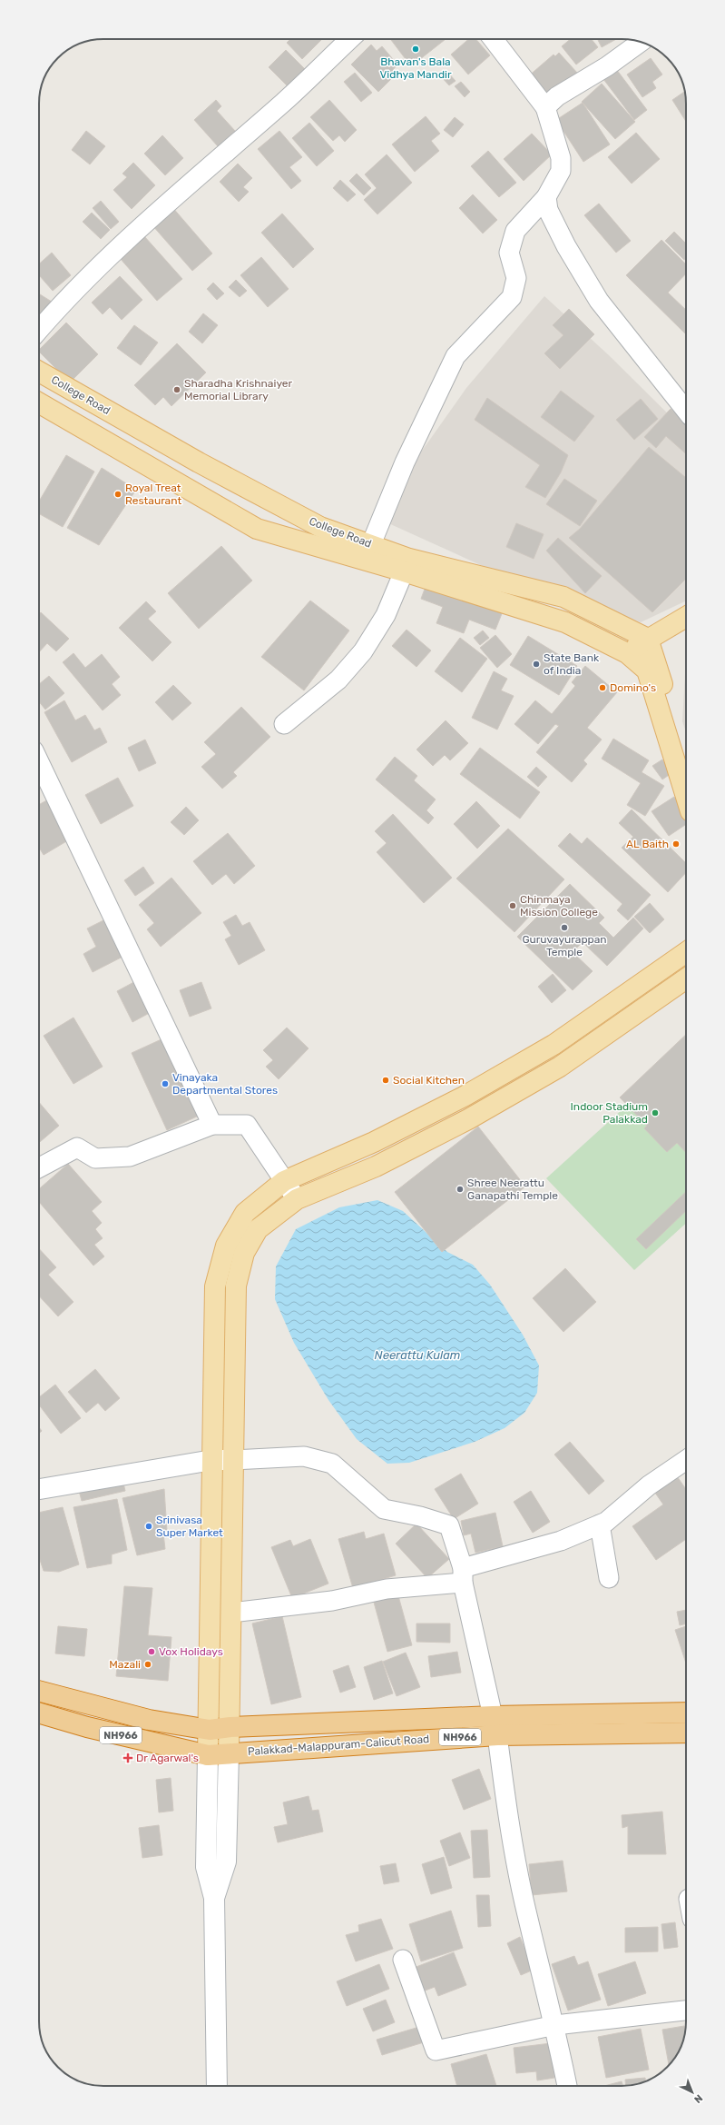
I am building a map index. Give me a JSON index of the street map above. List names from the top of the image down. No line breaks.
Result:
{"streets":{"highway":["NH966","Palakkad-Malappuram-Calicut Road"],"main road":["College Road"]},"water":["Neerattu Kulam"],"places":{"other":["Bhavan's Bala Vidhya Mandir","Sharadha Krishnaiyer Memorial Library","Royal Treat Restaurant","State Bank of India","Domino's","AL Baith","Chinmaya Mission College","Guruvayurappan Temple","Social Kitchen","Vinayaka Departmental Stores","Indoor Stadium Palakkad","Shree Neerattu Ganapathi Temple","Srinivasa Super Market","Vox Holidays","Mazali"],"health":["Dr Agarwal's"]},"north":"bottom right"}
